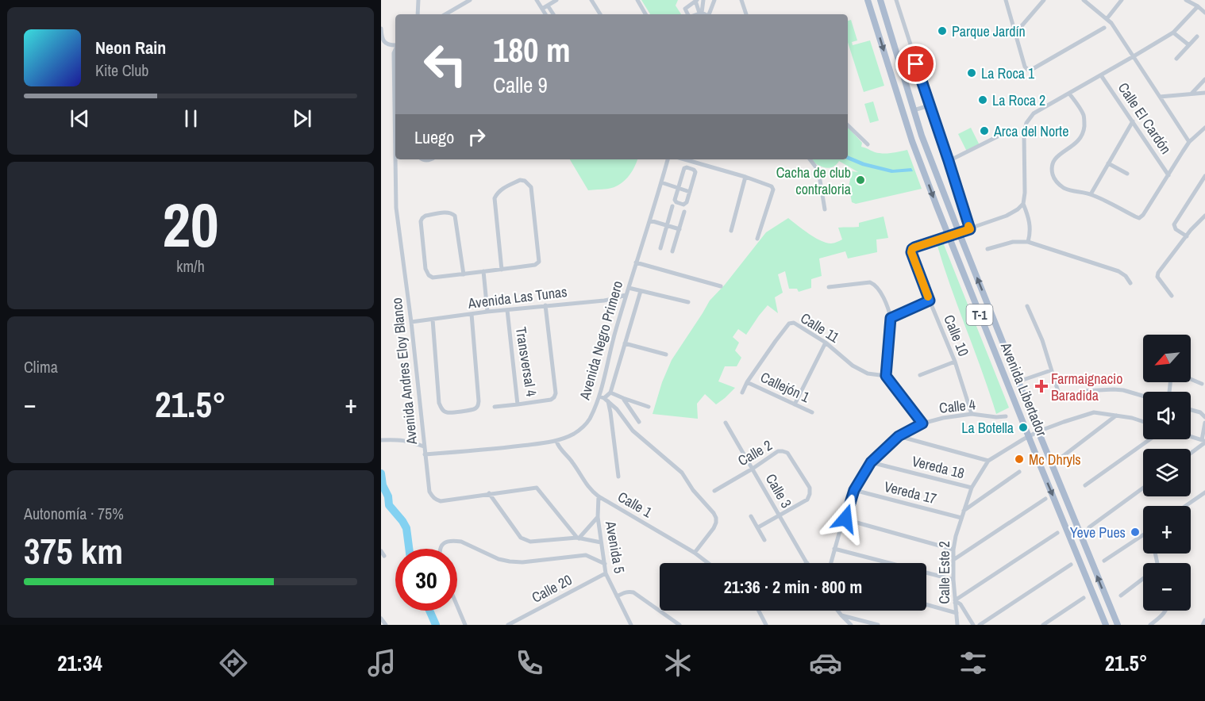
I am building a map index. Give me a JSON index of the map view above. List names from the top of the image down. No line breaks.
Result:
{"streets":{"main road":["T-1","Avenida Libertador"],"street":["Calle El Cardón","Avenida Las Tunas","Calle 11","Calle 10","Avenida Negro Primero","Transversal 4","Avenida Andres Eloy Blanco","Callejón 1","Calle 4","Calle 2","Vereda 18","Calle 3","Vereda 17","Calle 1","Avenida 5","Calle Este 2","Calle 20"]},"crossings":[["Avenida Las Tunas","Avenida Negro Primero"],["Avenida Las Tunas","Transversal 4"],["Avenida Las Tunas","Avenida Andres Eloy Blanco"],["Calle 11","Callejón 1"],["Calle 10","Avenida Libertador"],["Calle 10","Calle 4"],["Avenida Negro Primero","Avenida Andres Eloy Blanco"],["Avenida Negro Primero","Calle 1"],["Avenida Libertador","Calle Este 2"],["Calle 4","Vereda 18"],["Calle 4","Vereda 17"],["Calle 2","Calle 3"],["Vereda 18","Calle Este 2"],["Vereda 17","Calle Este 2"],["Calle 1","Avenida 5"],["Avenida 5","Calle 20"]],"places":{"other":["Parque Jardín","La Roca 1","La Roca 2","Arca del Norte","Cacha de club contraloria","La Botella","Mc Dhryls","Yeve Pues"],"health":["Farmaignacio Baradida"]},"north":"bottom left","page":{"turn":["180 m","Calle 9"],"song":["Neon Rain","Kite Club"],"then":"Luego","tile":[["20","km/h"],"Clima",["Autonomía · 75%","375 km"]],"map_buttons":["+","−"],"heat":["−","21.5°","+"],"limit":"30","trip":"21:36 · 2 min · 800 m","tabs":["21:34","21.5°"]}}
